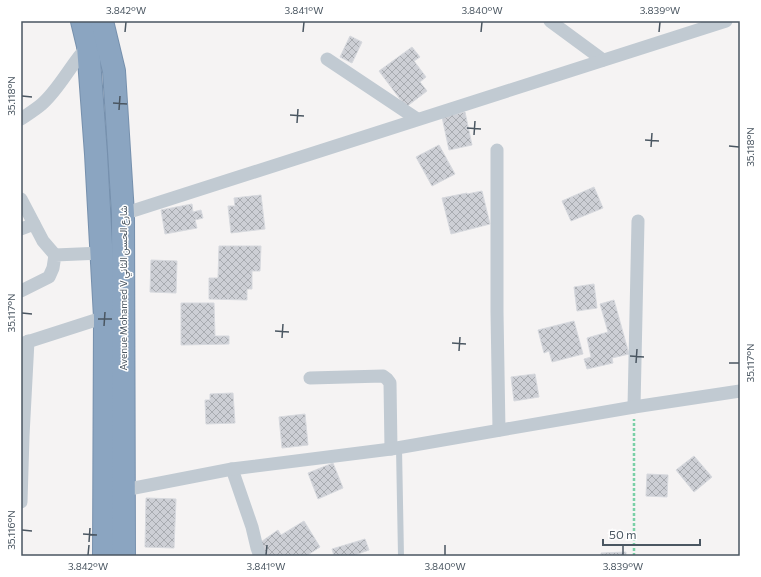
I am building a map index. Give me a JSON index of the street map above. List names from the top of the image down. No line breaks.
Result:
{"streets":{"highway":["Avenue Mohamed V شارع الحسن الثاني"]},"scale_bar":"50 m","coordinates":["3.842°W","3.841°W","3.840°W","3.839°W","35.118°N","35.117°N","35.116°N"]}
